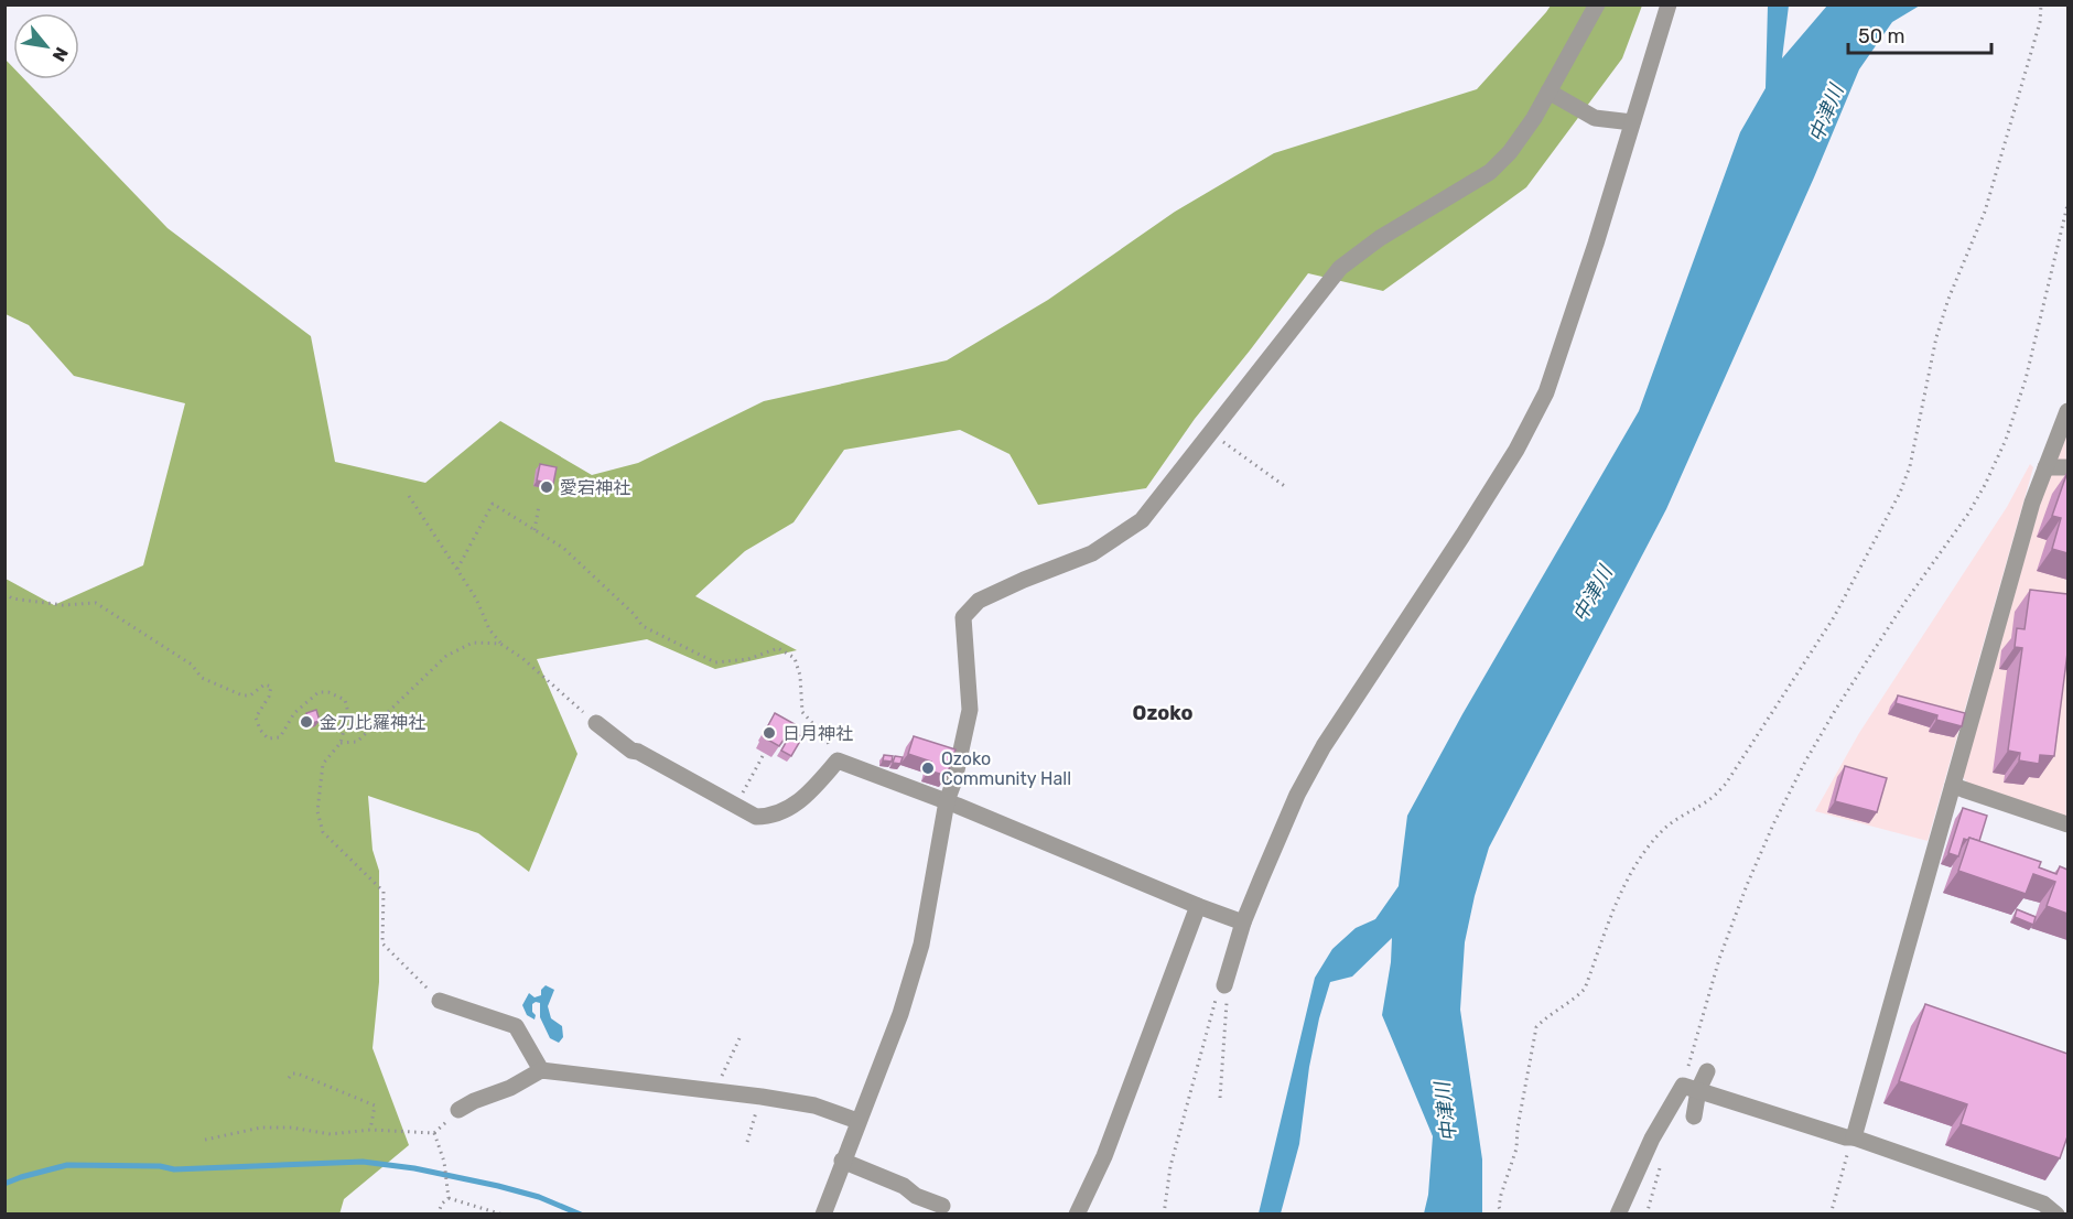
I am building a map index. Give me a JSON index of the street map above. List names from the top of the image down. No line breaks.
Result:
{"districts":["Ozoko"],"water":["中津川"],"places":["愛宕神社","金刀比羅神社","日月神社","Ozoko Community Hall"],"scale_bar":"50 m","north":"bottom right"}
